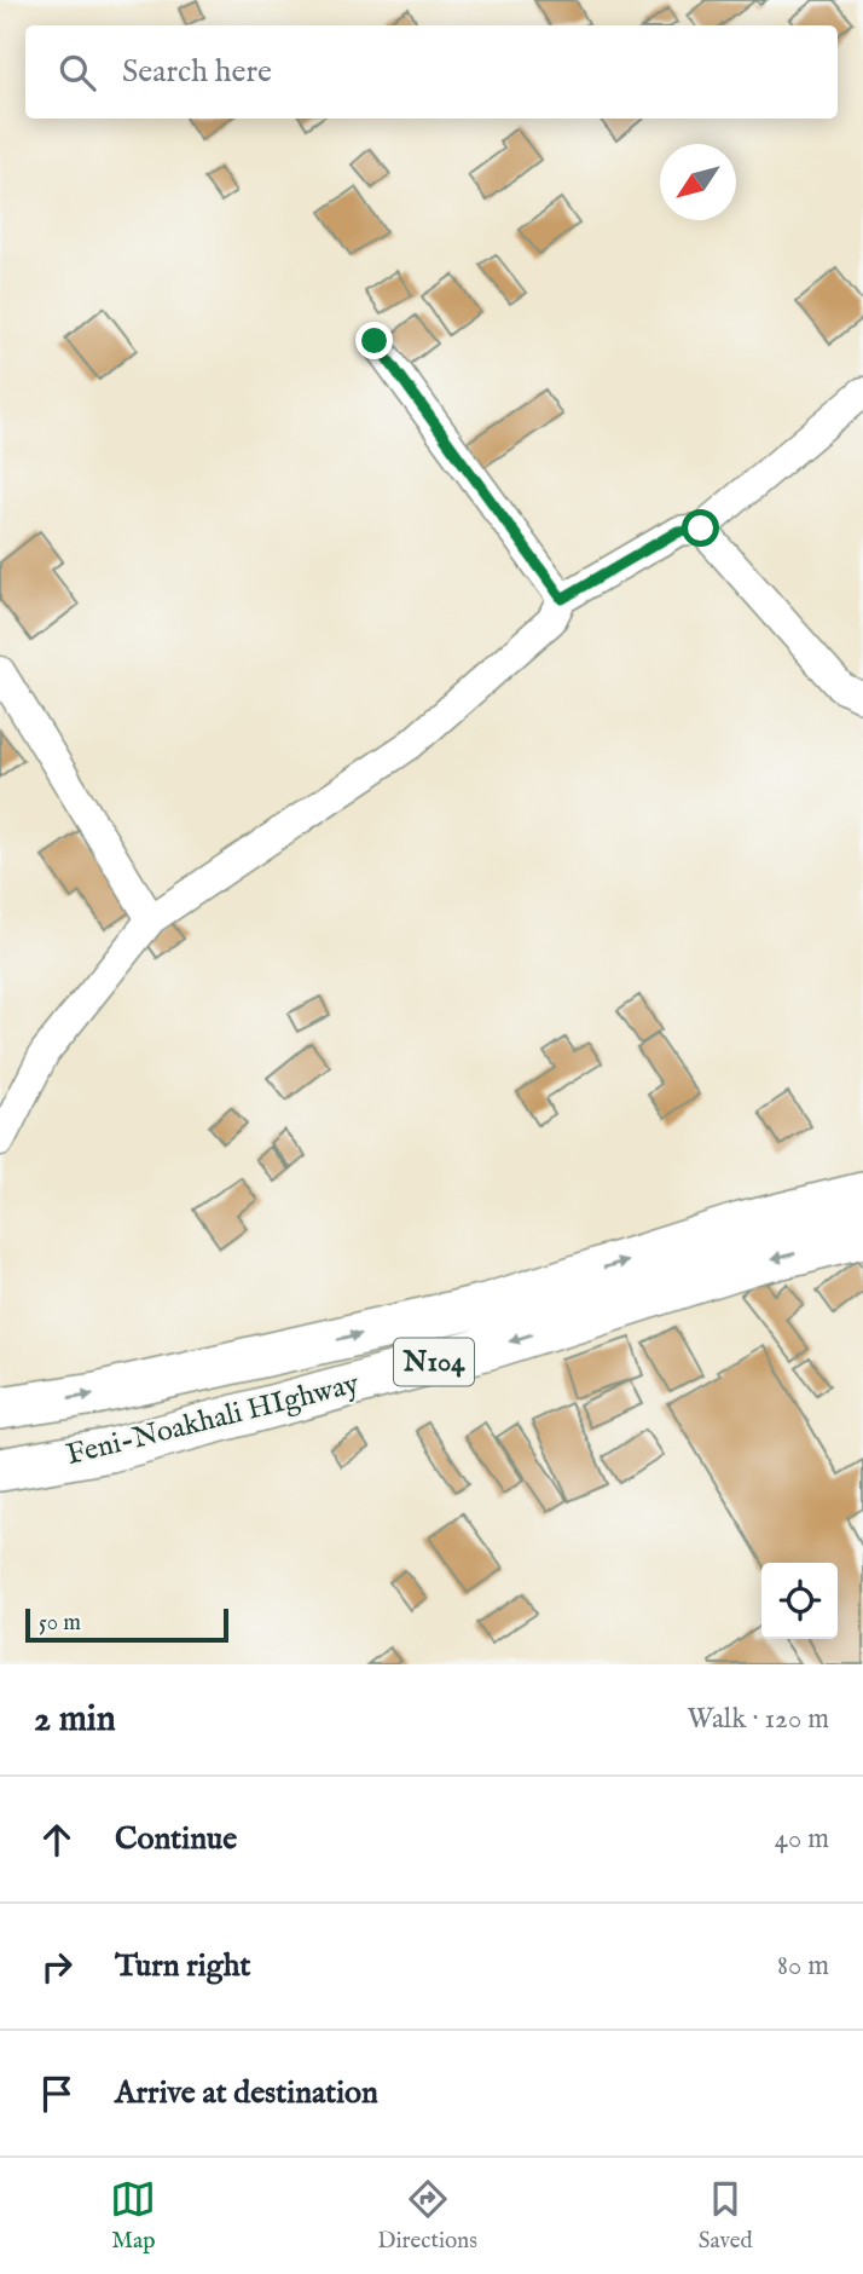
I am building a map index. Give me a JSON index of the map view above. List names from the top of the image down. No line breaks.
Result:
{"streets":{"highway":["N104","Feni-Noakhali HIghway"]},"scale_bar":"50 m","north":"bottom left","page":{"search":"Search here","scale":"50 m","heading":["2 min","Walk · 120 m"],"list":[["Continue","40 m"],["Turn right","80 m"],"Arrive at destination"],"nav":["Map","Directions","Saved"]}}
